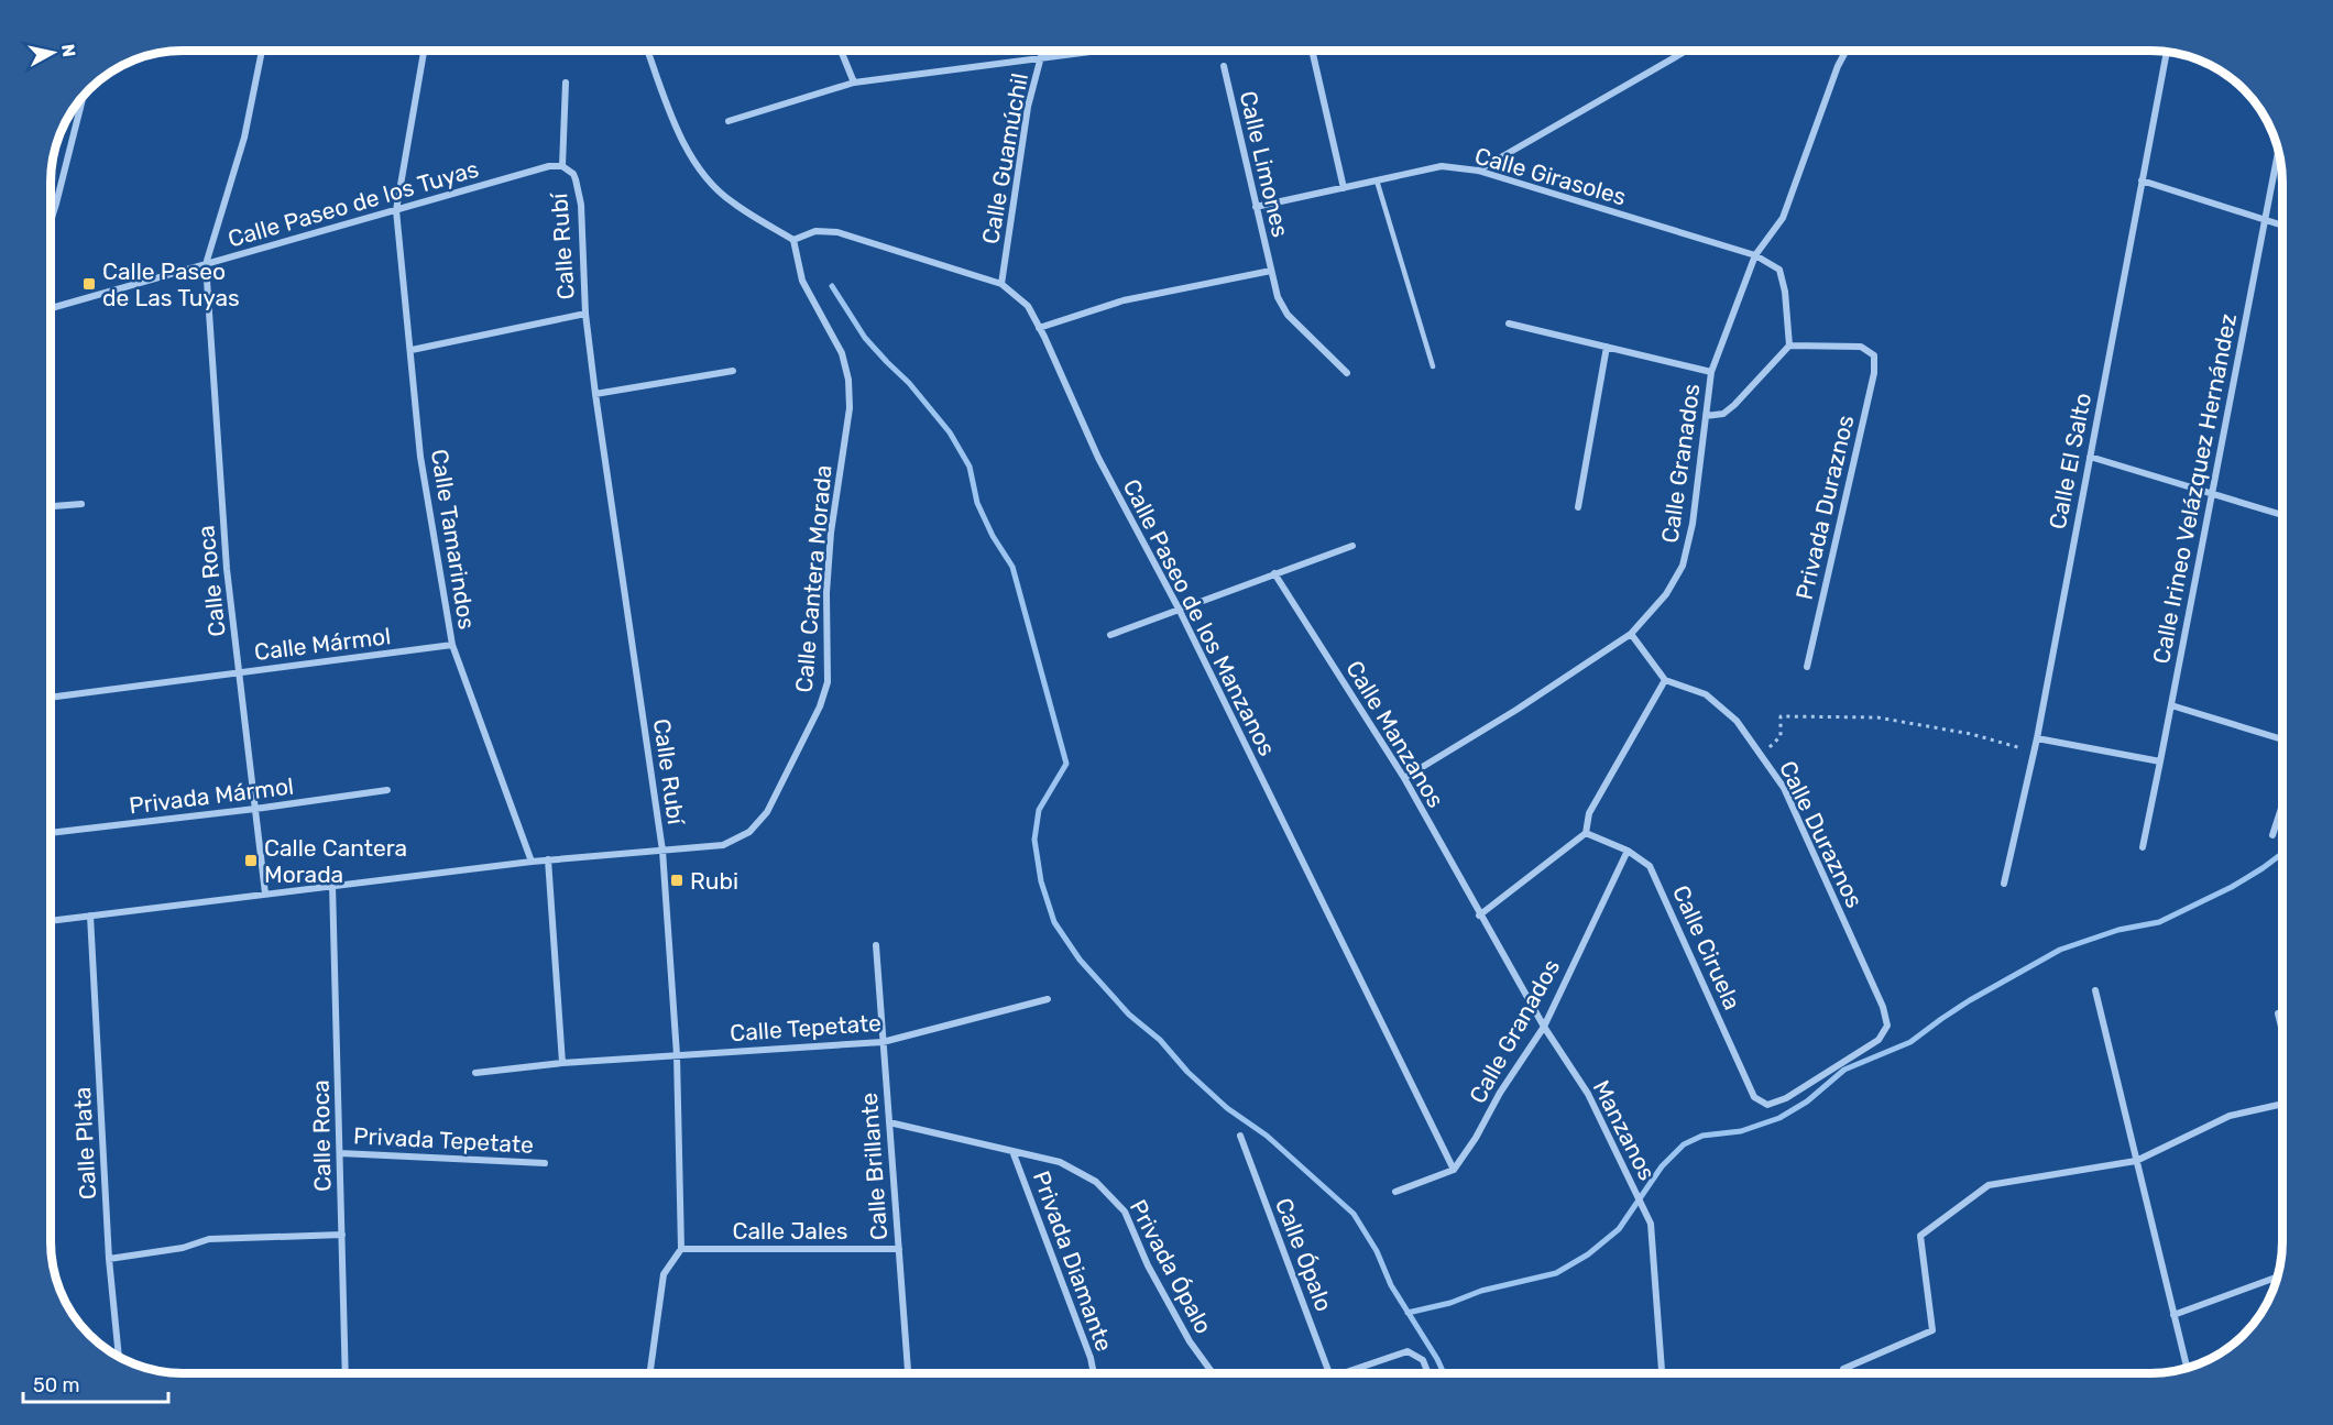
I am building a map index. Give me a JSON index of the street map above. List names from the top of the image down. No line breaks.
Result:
{"streets":{"street":["Calle Guamúchil","Calle Limones","Calle Girasoles","Calle Paseo de los Tuyas","Calle Rubí","Calle El Salto","Calle Granados","Calle Irineo Velázquez Hernández","Privada Duraznos","Calle Tamarindos","Calle Cantera Morada","Calle Roca","Calle Paseo de los Manzanos","Calle Mármol","Calle Manzanos","Privada Mármol","Calle Duraznos","Calle Ciruela","Calle Tepetate","Manzanos","Privada Tepetate","Calle Plata","Calle Brillante","Calle Jales","Calle Ópalo","Privada Diamante","Privada Ópalo"]},"crossings":[["Calle Guamúchil","Calle Paseo de los Manzanos"],["Calle Limones","Calle Girasoles"],["Calle Girasoles","Calle Granados"],["Calle Paseo de los Tuyas","Calle Rubí"],["Calle Paseo de los Tuyas","Calle Tamarindos"],["Calle Paseo de los Tuyas","Calle Roca"],["Calle Rubí","Calle Cantera Morada"],["Calle Rubí","Calle Tepetate"],["Calle Rubí","Calle Jales"],["Calle Granados","Calle Paseo de los Manzanos"],["Calle Granados","Calle Manzanos"],["Calle Granados","Calle Ciruela"],["Calle Granados","Manzanos"],["Calle Tamarindos","Calle Cantera Morada"],["Calle Tamarindos","Calle Mármol"],["Calle Cantera Morada","Calle Roca"],["Calle Cantera Morada","Calle Paseo de los Manzanos"],["Calle Cantera Morada","Calle Plata"],["Calle Roca","Calle Mármol"],["Calle Roca","Privada Mármol"],["Calle Roca","Privada Tepetate"],["Calle Manzanos","Manzanos"],["Calle Duraznos","Calle Ciruela"],["Calle Tepetate","Calle Brillante"],["Calle Brillante","Calle Jales"],["Calle Brillante","Privada Ópalo"],["Privada Diamante","Privada Ópalo"]],"places":{"transit":["Calle Paseo de Las Tuyas","Calle Cantera Morada","Rubi"]},"scale_bar":"50 m","north":"right"}
